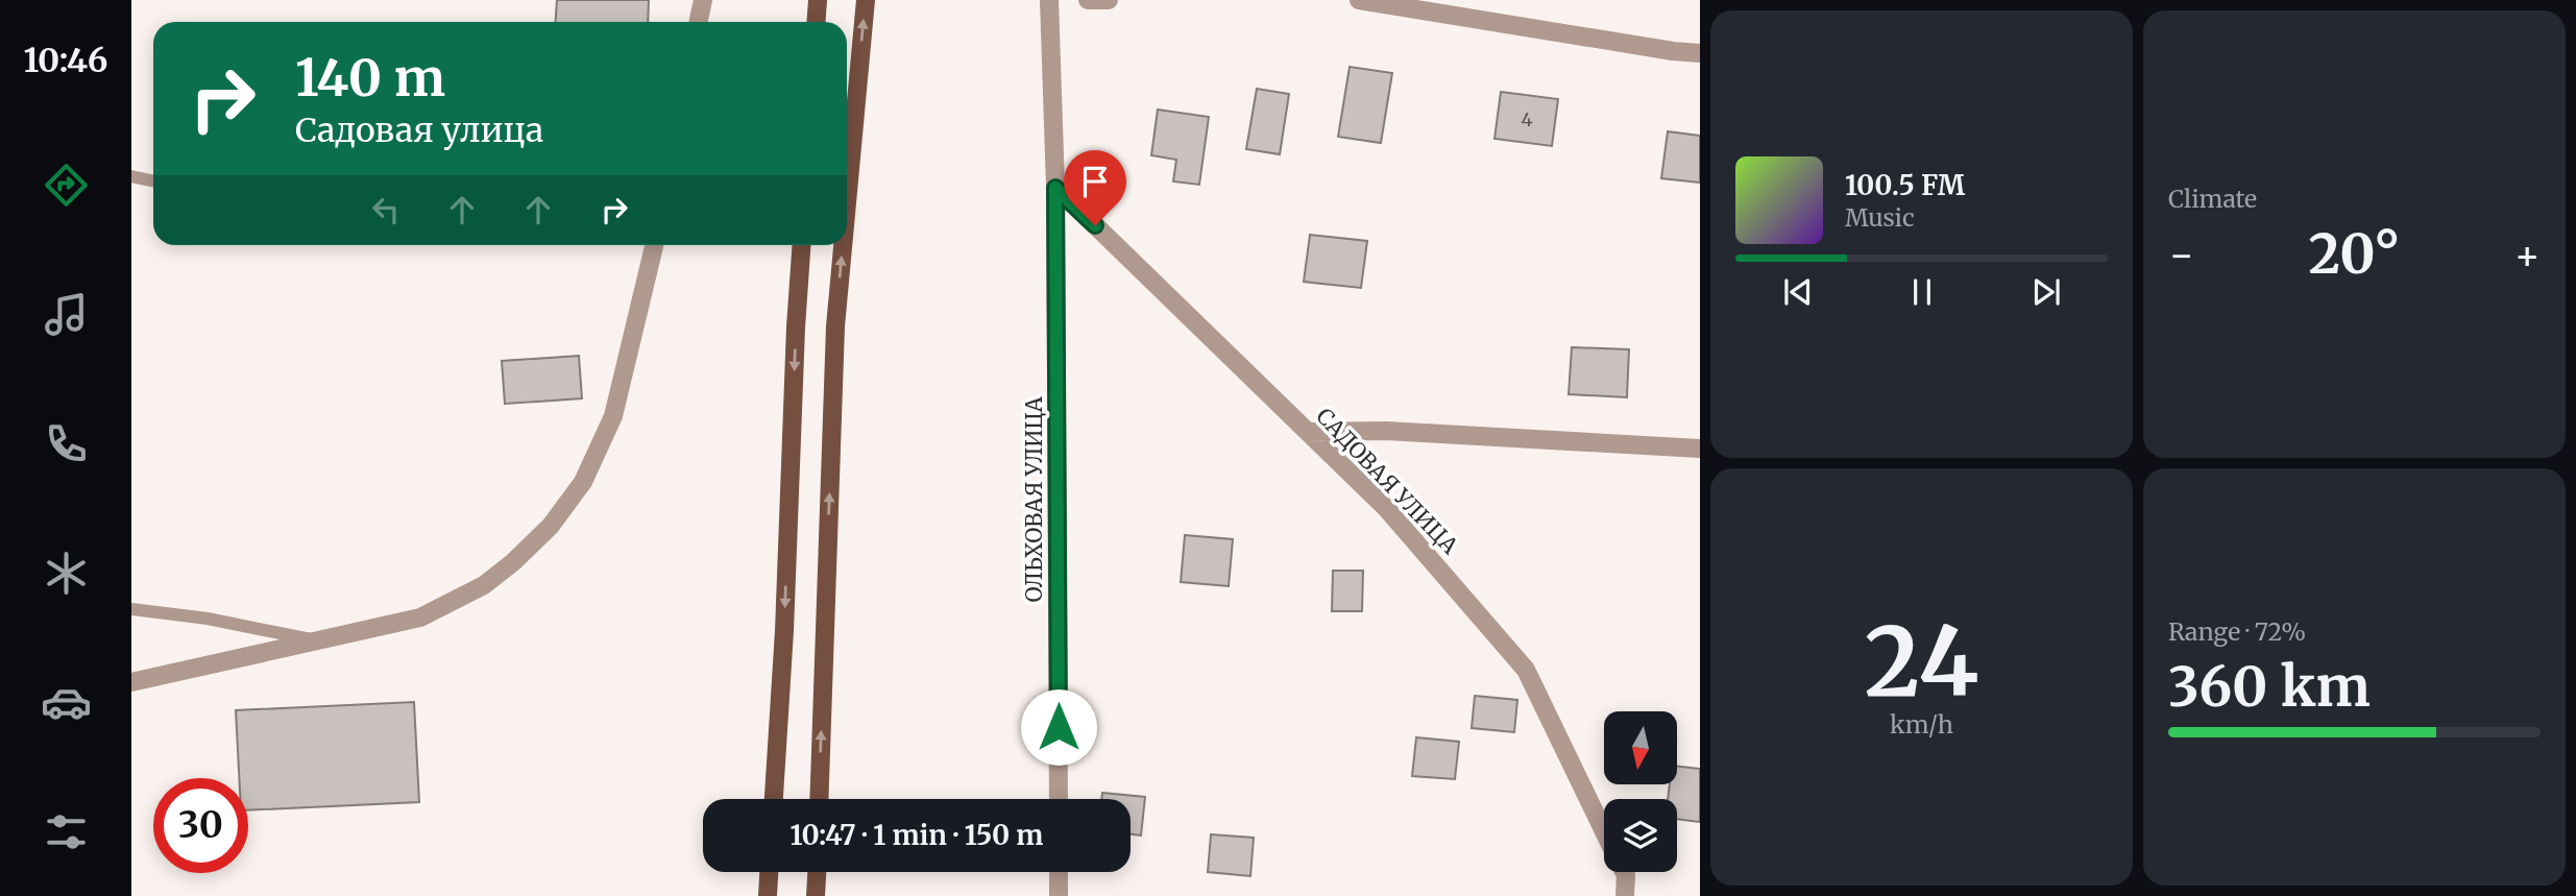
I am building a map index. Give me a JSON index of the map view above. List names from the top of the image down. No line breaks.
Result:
{"streets":{"street":["САДОВАЯ УЛИЦА","ОЛЬХОВАЯ УЛИЦА"]},"crossings":[["САДОВАЯ УЛИЦА","ОЛЬХОВАЯ УЛИЦА"]],"house_numbers":["4"],"north":"bottom","page":{"tabs":"10:46","tile":["Climate",["24","km/h"],["Range · 72%","360 km"]],"turn":["140 m","Садовая улица"],"song":["100.5 FM","Music"],"heat":["−","20°","+"],"limit":"30","trip":"10:47 · 1 min · 150 m"}}
